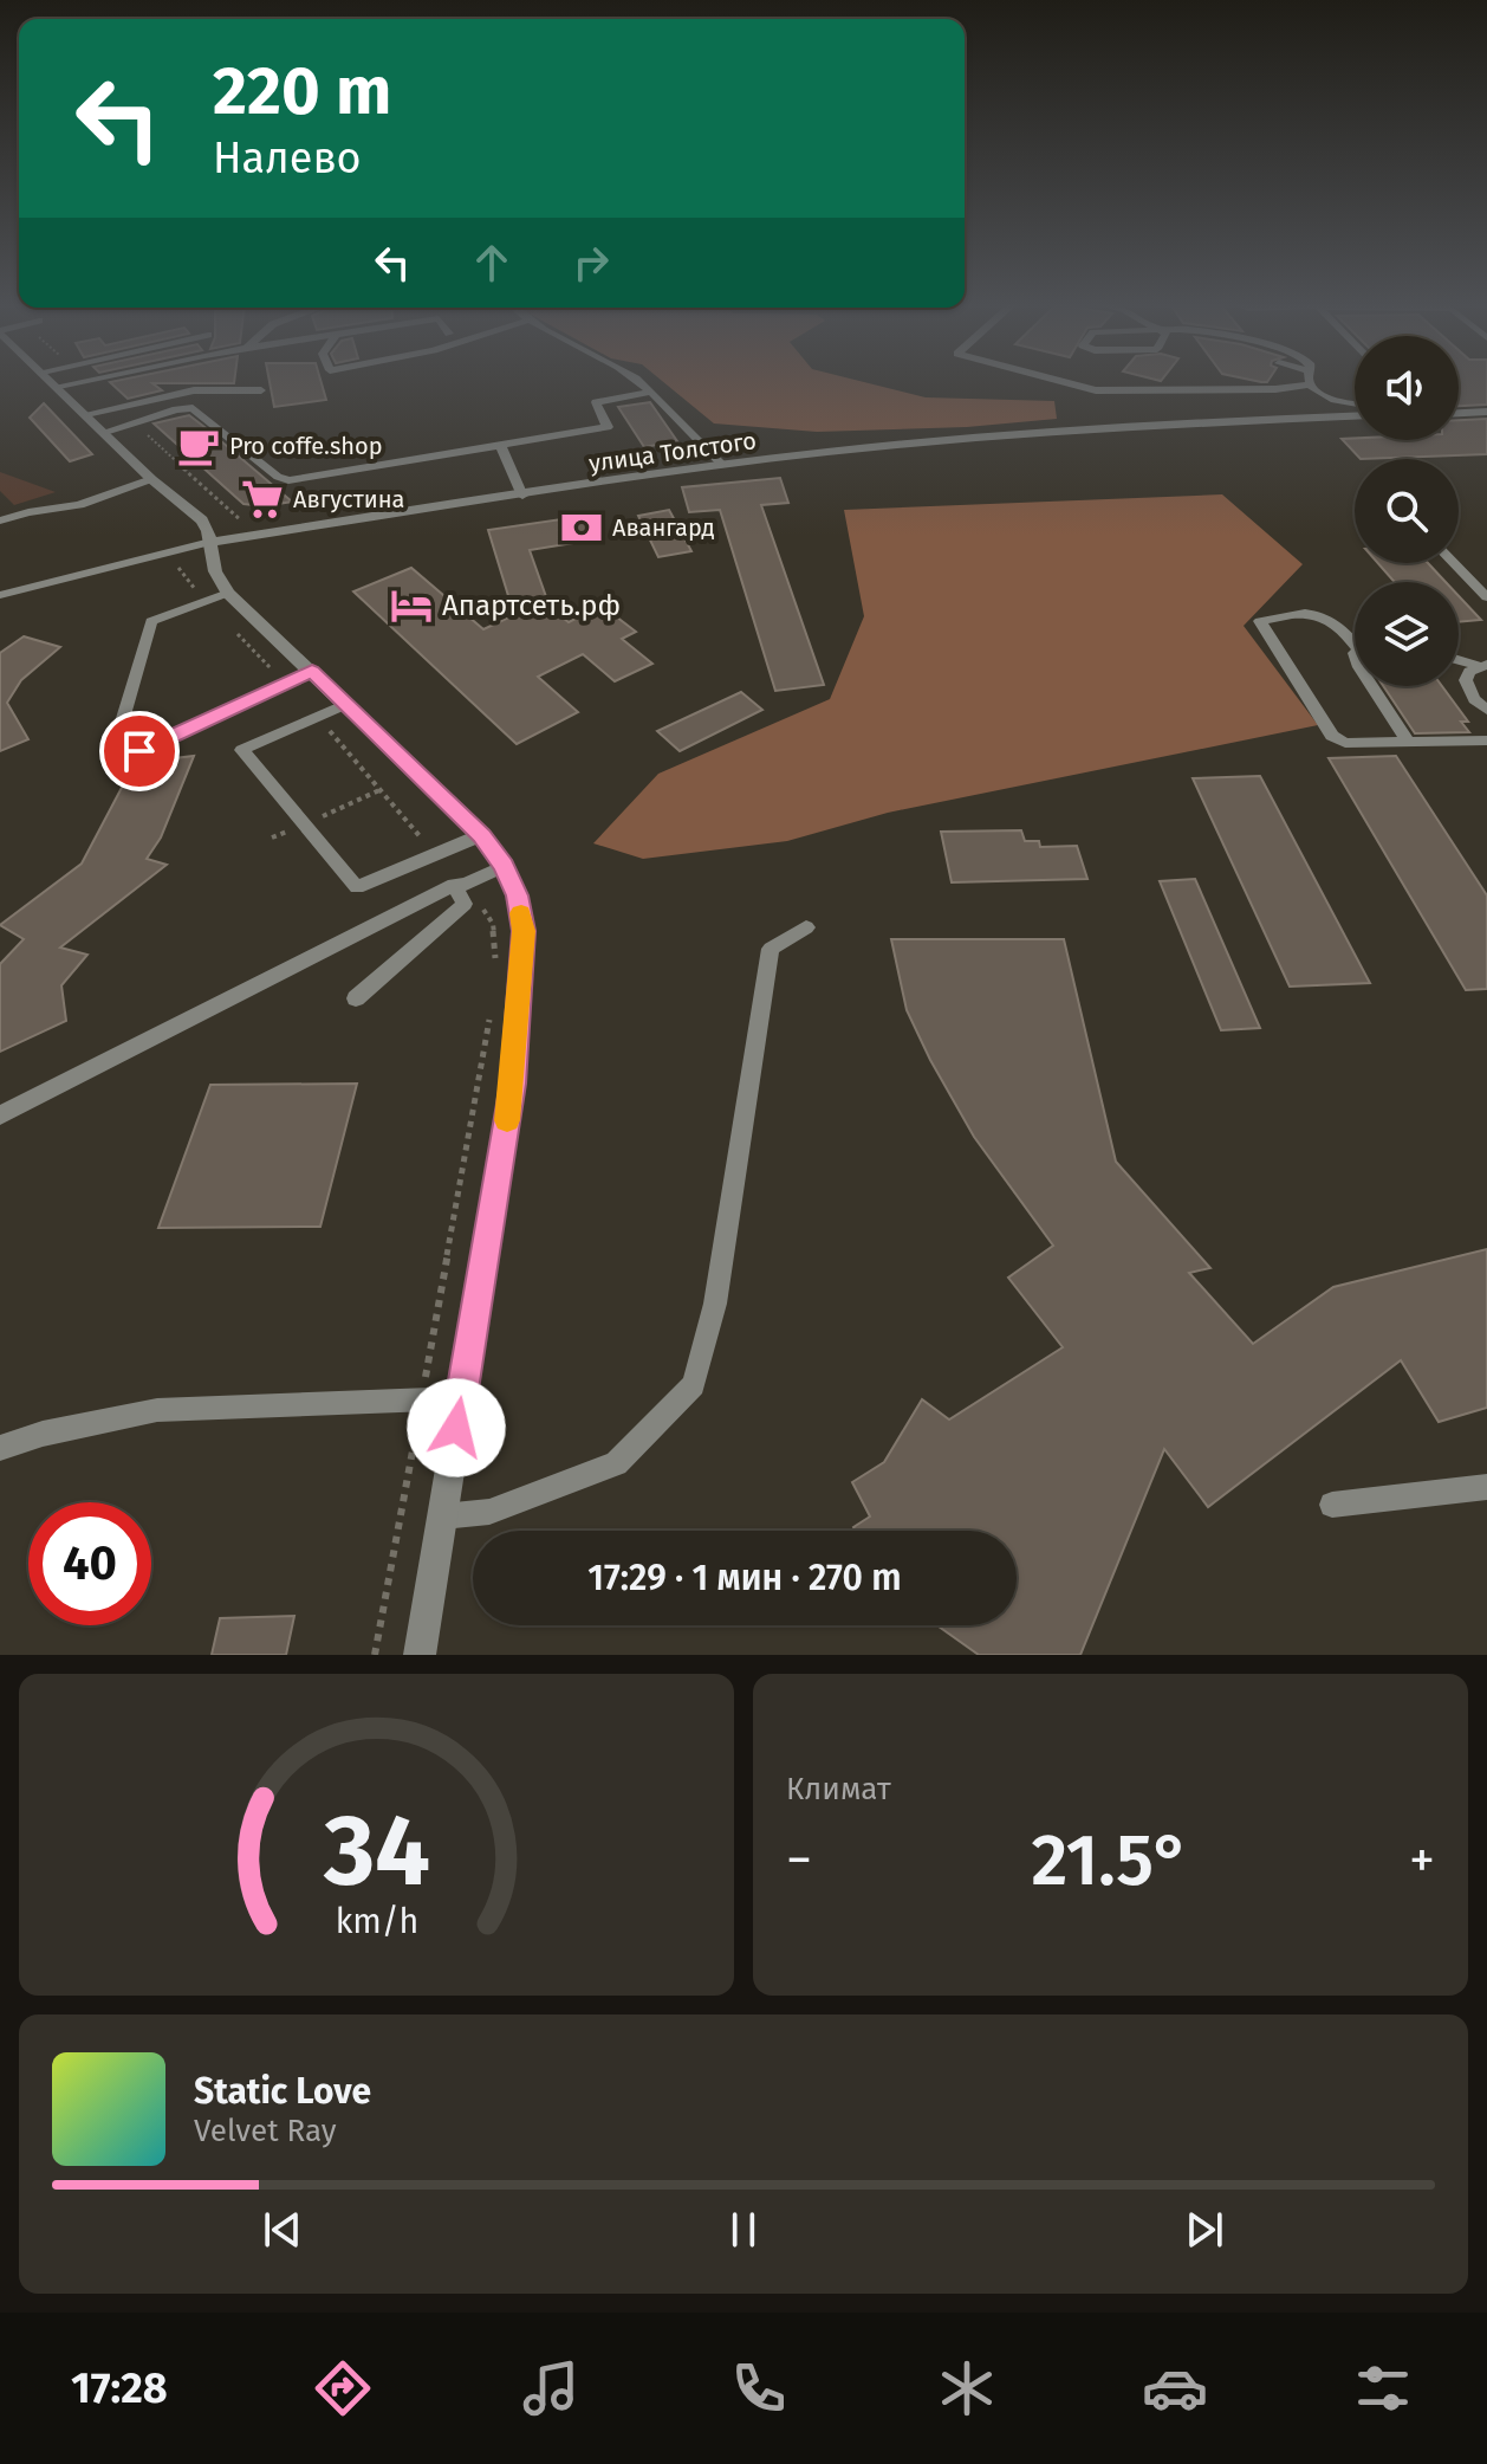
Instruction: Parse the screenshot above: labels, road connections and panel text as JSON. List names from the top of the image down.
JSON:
{
  "streets": {
    "street": ["улица Толстого"]
  },
  "places": {
    "cafe": ["Pro coffe.shop"],
    "supermarket": ["Августина"],
    "bank": ["Авангард"],
    "hotel": ["Апартсеть.рф"]
  },
  "page": {
    "turn": ["220 m", "Налево"],
    "limit": "40",
    "trip": "17:29 · 1 мин · 270 m",
    "tile": "Климат",
    "heat": ["−", "21.5°", "+"],
    "song": ["Static Love", "Velvet Ray"],
    "tabs": "17:28",
    "gauge": ["34", "km/h"]
  }
}
